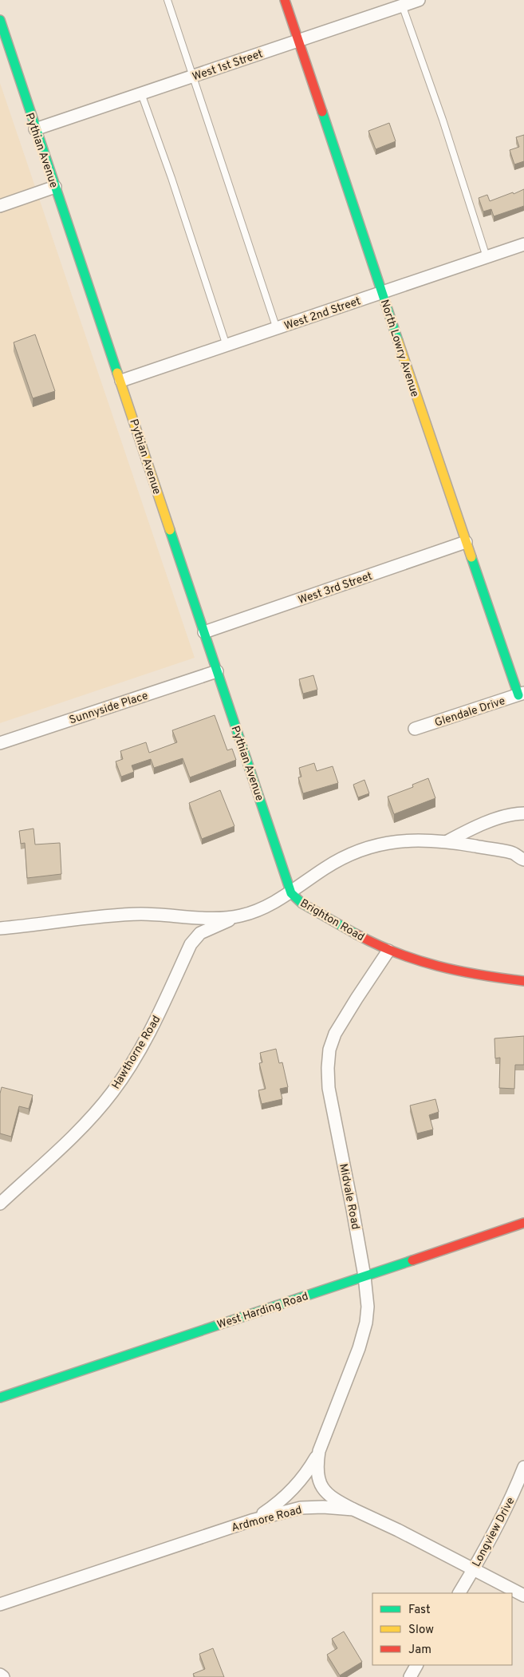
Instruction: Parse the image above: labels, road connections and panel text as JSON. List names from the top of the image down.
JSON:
{
  "streets": {
    "street": [
      "West 1st Street",
      "Pythian Avenue",
      "West 2nd Street",
      "North Lowry Avenue",
      "West 3rd Street",
      "Sunnyside Place",
      "Glendale Drive",
      "Brighton Road",
      "Hawthorne Road",
      "Midvale Road",
      "West Harding Road",
      "Ardmore Road",
      "Longview Drive"
    ]
  },
  "crossings": [
    ["West 1st Street", "Pythian Avenue"],
    ["West 1st Street", "North Lowry Avenue"],
    ["Pythian Avenue", "West 2nd Street"],
    ["Pythian Avenue", "West 3rd Street"],
    ["Pythian Avenue", "Sunnyside Place"],
    ["Pythian Avenue", "Brighton Road"],
    ["West 2nd Street", "North Lowry Avenue"],
    ["North Lowry Avenue", "West 3rd Street"],
    ["North Lowry Avenue", "Glendale Drive"],
    ["Brighton Road", "Hawthorne Road"],
    ["Brighton Road", "Midvale Road"],
    ["Midvale Road", "West Harding Road"],
    ["Midvale Road", "Ardmore Road"],
    ["Ardmore Road", "Longview Drive"]
  ],
  "legend": ["Fast", "Slow", "Jam"]
}
